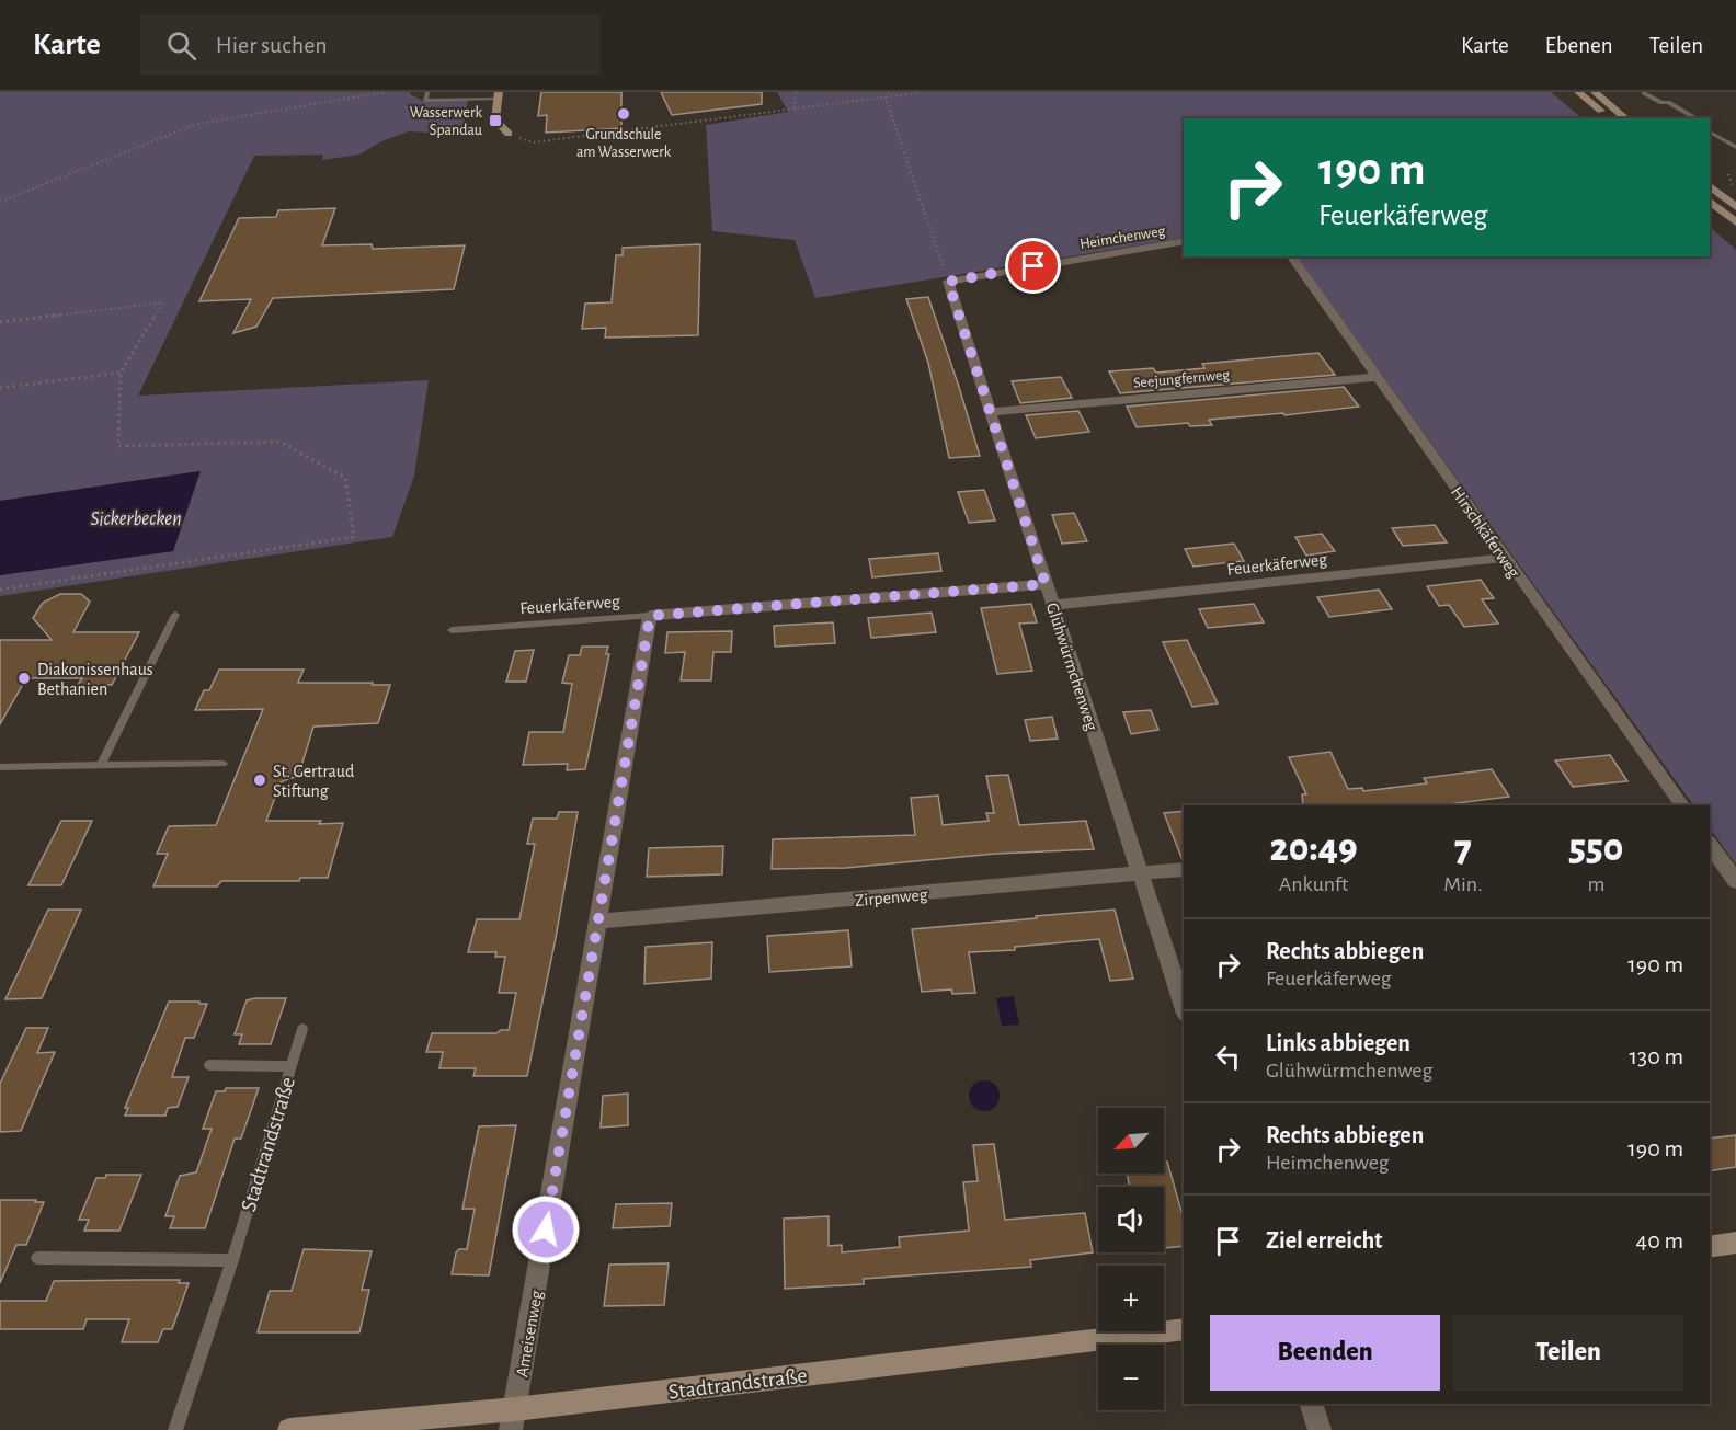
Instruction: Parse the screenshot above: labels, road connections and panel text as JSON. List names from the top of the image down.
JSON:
{
  "streets": {
    "street": [
      "Heimchenweg",
      "Seejungfernweg",
      "Hirschkäferweg",
      "Feuerkäferweg",
      "Glühwürmchenweg",
      "Zirpenweg",
      "Stadtrandstraße",
      "Ameisenweg"
    ]
  },
  "crossings": [
    ["Heimchenweg", "Glühwürmchenweg"],
    ["Seejungfernweg", "Hirschkäferweg"],
    ["Seejungfernweg", "Glühwürmchenweg"],
    ["Hirschkäferweg", "Feuerkäferweg"],
    ["Feuerkäferweg", "Glühwürmchenweg"],
    ["Feuerkäferweg", "Ameisenweg"],
    ["Glühwürmchenweg", "Zirpenweg"],
    ["Zirpenweg", "Ameisenweg"],
    ["Stadtrandstraße", "Ameisenweg"]
  ],
  "water": ["Sickerbecken"],
  "places": {
    "other": ["Grundschule am Wasserwerk", "Diakonissenhaus Bethanien", "St. Gertraud Stiftung"],
    "transit": ["Wasserwerk Spandau"]
  },
  "north": "bottom left",
  "page": {
    "header": "Karte",
    "search": "Hier suchen",
    "nav": ["Karte", "Ebenen", "Teilen"],
    "turn": ["190 m", "Feuerkäferweg"],
    "eta": [
      "20:49",
      "Ankunft",
      "7",
      "Min.",
      "550",
      "m"
    ],
    "list": [
      {
        "name": "Rechts abbiegen",
        "note": "Feuerkäferweg",
        "value": "190 m"
      },
      {
        "name": "Links abbiegen",
        "note": "Glühwürmchenweg",
        "value": "130 m"
      },
      {
        "name": "Rechts abbiegen",
        "note": "Heimchenweg",
        "value": "190 m"
      },
      {
        "name": "Ziel erreicht",
        "value": "40 m"
      }
    ],
    "map_buttons": ["+", "−"],
    "buttons": ["Beenden", "Teilen"]
  }
}
